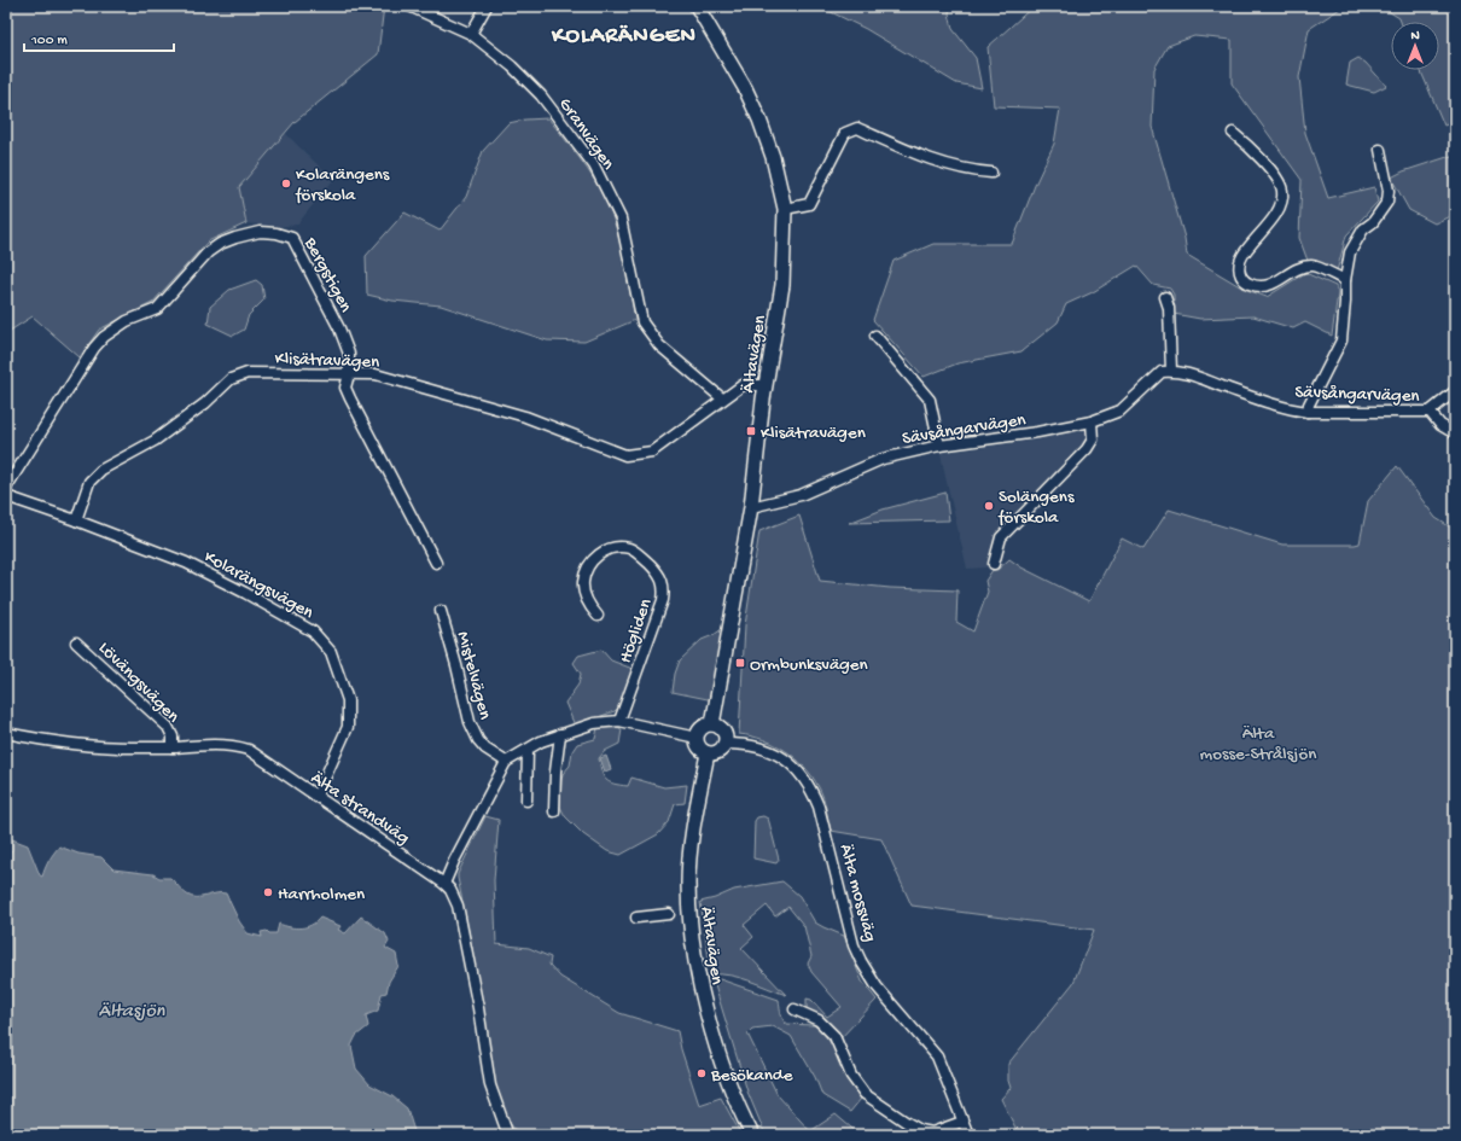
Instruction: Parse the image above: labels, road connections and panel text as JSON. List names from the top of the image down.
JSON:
{
  "streets": {
    "main road": ["Ältavägen"],
    "street": [
      "Granvägen",
      "Bergstigen",
      "Klisätravägen",
      "Sävsångarvägen",
      "Kolarängsvägen",
      "Högliden",
      "Mistelvägen",
      "Lövängsvägen",
      "Älta strandväg",
      "Älta mossväg"
    ]
  },
  "crossings": [
    ["Granvägen", "Klisätravägen"],
    ["Bergstigen", "Klisätravägen"],
    ["Ältavägen", "Klisätravägen"],
    ["Ältavägen", "Sävsångarvägen"],
    ["Ältavägen", "Älta mossväg"],
    ["Klisätravägen", "Kolarängsvägen"],
    ["Kolarängsvägen", "Älta strandväg"],
    ["Lövängsvägen", "Älta strandväg"]
  ],
  "districts": ["KOLARÄNGEN"],
  "water": ["Ältasjön"],
  "parks": ["Älta mosse-Strålsjön"],
  "places": {
    "other": [
      "Kolarängens förskola",
      "Solängens förskola",
      "Harrholmen",
      "Besökande"
    ],
    "transit": ["Klisätravägen", "Ormbunksvägen"]
  },
  "scale_bar": "100 m",
  "north": "top"
}
